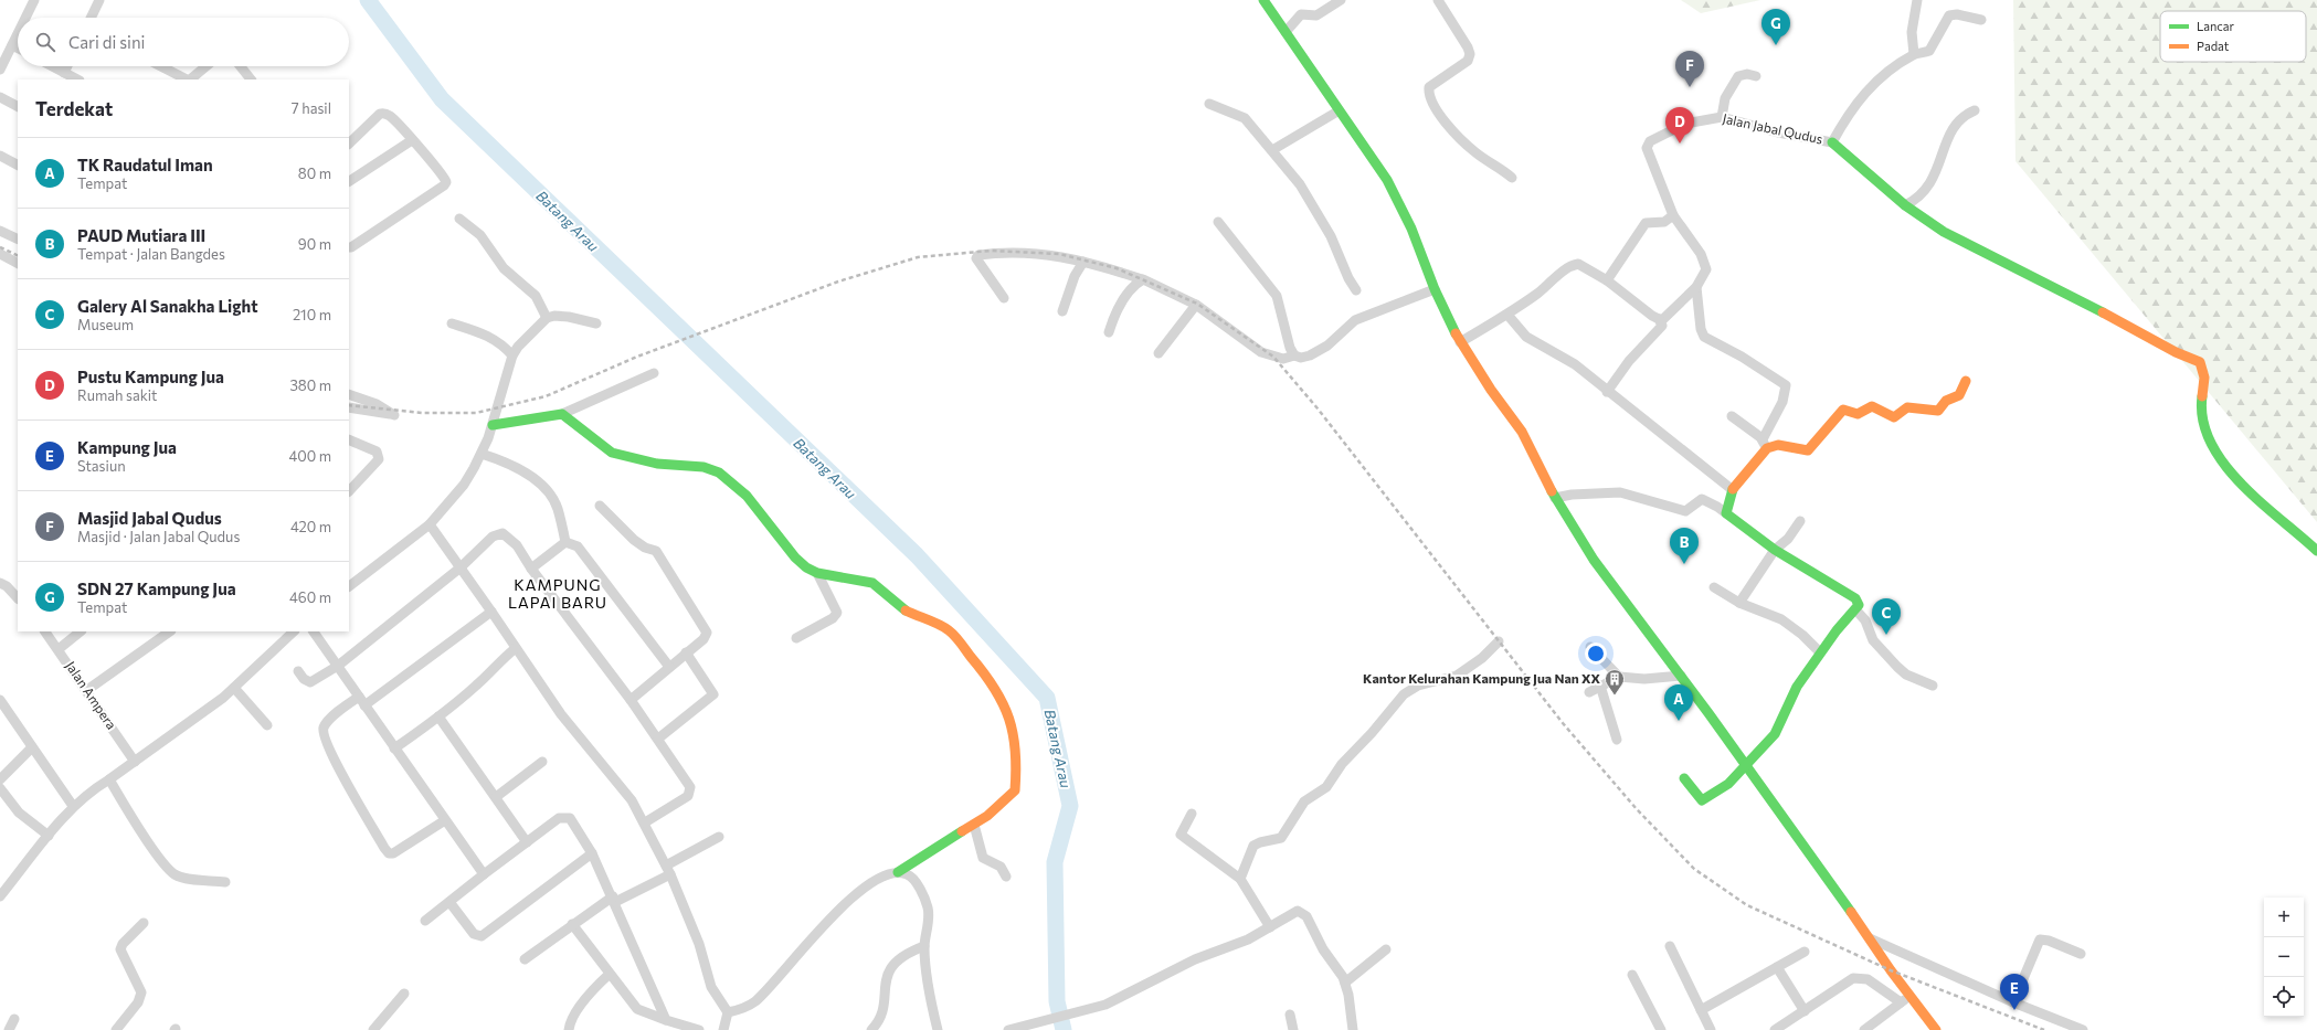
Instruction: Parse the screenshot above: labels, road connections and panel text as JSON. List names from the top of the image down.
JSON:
{
  "streets": {
    "street": ["Jalan Jabal Qudus", "Jalan Ampera"]
  },
  "districts": ["KAMPUNG LAPAI BARU"],
  "water": ["Batang Arau"],
  "places": {
    "building": ["Kantor Kelurahan Kampung Jua Nan XX"]
  },
  "legend": ["Lancar", "Padat"],
  "page": {
    "pins": [
      "G",
      "F",
      "D",
      "B",
      "C",
      "A",
      "E"
    ],
    "search": "Cari di sini",
    "heading": ["Terdekat", "7 hasil"],
    "list": [
      {
        "mark": "A",
        "name": "TK Raudatul Iman",
        "note": "Tempat",
        "value": "80 m"
      },
      {
        "mark": "B",
        "name": "PAUD Mutiara III",
        "note": "Tempat · Jalan Bangdes",
        "value": "90 m"
      },
      {
        "mark": "C",
        "name": "Galery Al Sanakha Light",
        "note": "Museum",
        "value": "210 m"
      },
      {
        "mark": "D",
        "name": "Pustu Kampung Jua",
        "note": "Rumah sakit",
        "value": "380 m"
      },
      {
        "mark": "E",
        "name": "Kampung Jua",
        "note": "Stasiun",
        "value": "400 m"
      },
      {
        "mark": "F",
        "name": "Masjid Jabal Qudus",
        "note": "Masjid · Jalan Jabal Qudus",
        "value": "420 m"
      },
      {
        "mark": "G",
        "name": "SDN 27 Kampung Jua",
        "note": "Tempat",
        "value": "460 m"
      }
    ],
    "map_buttons": ["+", "−"]
  }
}
